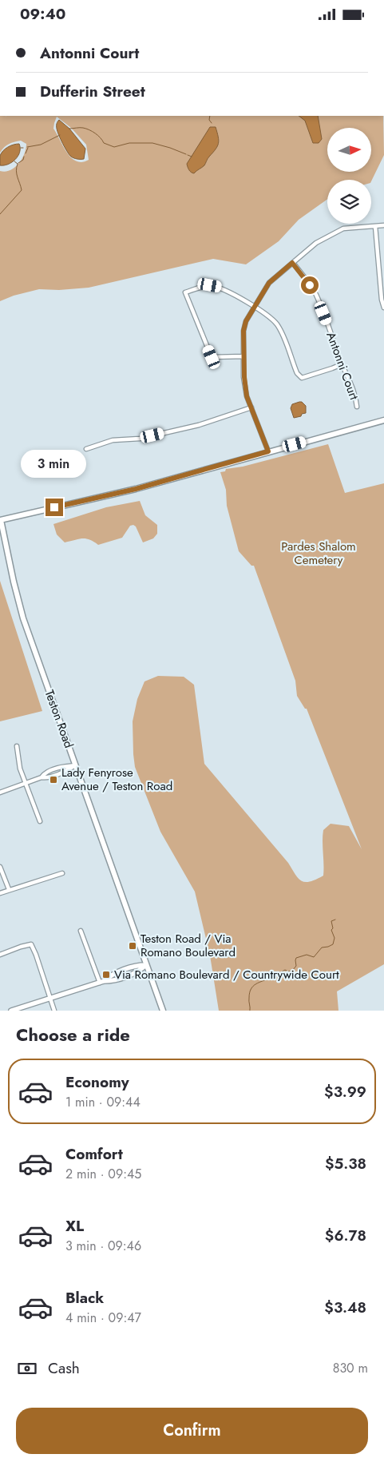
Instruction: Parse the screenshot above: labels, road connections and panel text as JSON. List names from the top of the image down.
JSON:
{
  "streets": {
    "main road": ["Teston Road"],
    "street": ["Antonni Court"]
  },
  "parks": ["Pardes Shalom Cemetery"],
  "places": {
    "transit": ["Lady Fenyrose Avenue / Teston Road", "Teston Road / Via Romano Boulevard", "Via Romano Boulevard / Countrywide Court"]
  },
  "north": "right",
  "page": {
    "status": "09:40",
    "banner": ["Antonni Court", "Dufferin Street"],
    "bubble": "3 min",
    "heading": "Choose a ride",
    "list": [
      {
        "name": "Economy",
        "note": "1 min · 09:44",
        "value": "$3.99"
      },
      {
        "name": "Comfort",
        "note": "2 min · 09:45",
        "value": "$5.38"
      },
      {
        "name": "XL",
        "note": "3 min · 09:46",
        "value": "$6.78"
      },
      {
        "name": "Black",
        "note": "4 min · 09:47",
        "value": "$3.48"
      }
    ],
    "pay": ["Cash", "830 m"],
    "buttons": "Confirm"
  }
}
